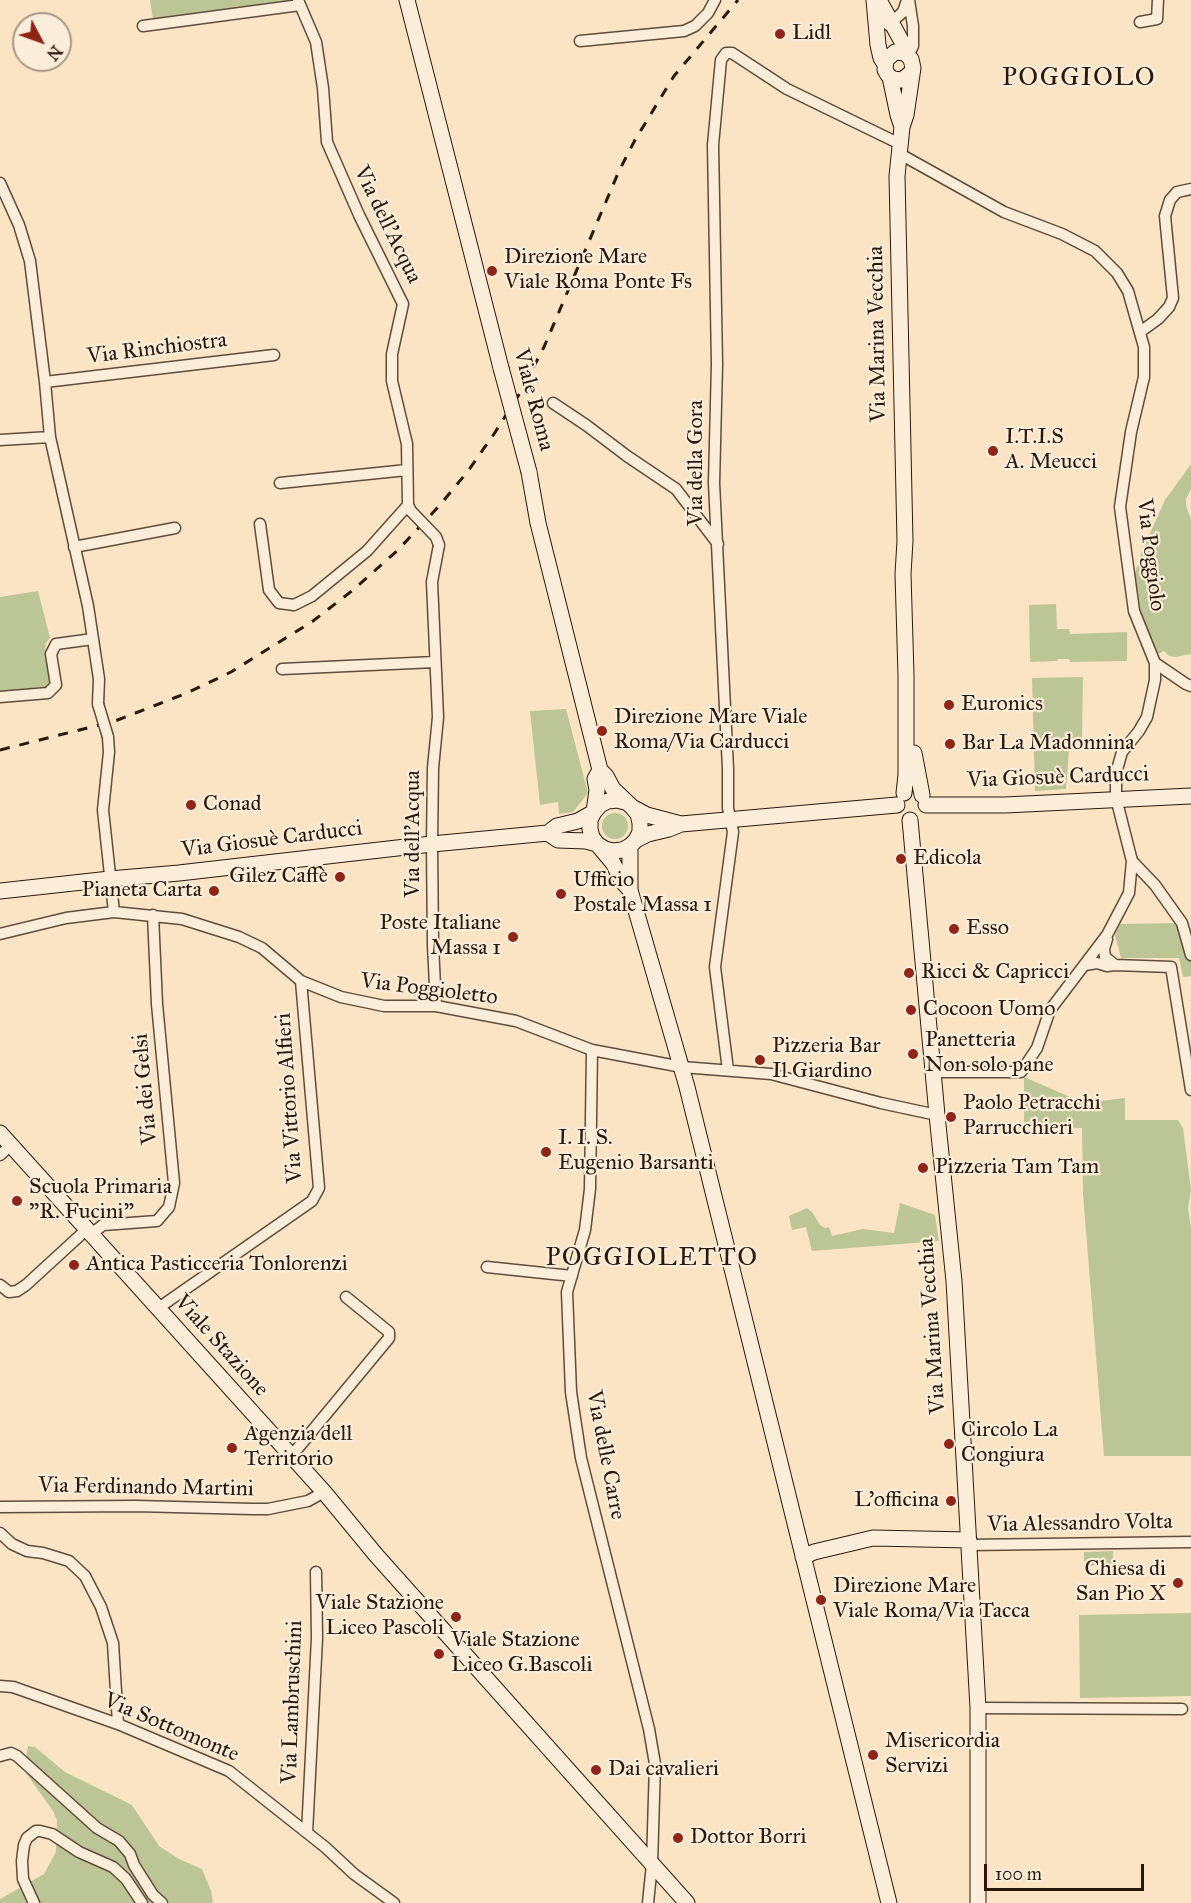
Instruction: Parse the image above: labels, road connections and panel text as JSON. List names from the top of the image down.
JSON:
{
  "streets": {
    "main road": [
      "Via Marina Vecchia",
      "Viale Roma",
      "Via Giosuè Carducci",
      "Viale Stazione"
    ],
    "street": [
      "Via dell'Acqua",
      "Via Rinchiostra",
      "Via della Gora",
      "Via Poggiolo",
      "Via Poggioletto",
      "Via dei Gelsi",
      "Via Vittorio Alfieri",
      "Via delle Carre",
      "Via Ferdinando Martini",
      "Via Alessandro Volta",
      "Via Lambruschini",
      "Via Sottomonte"
    ]
  },
  "crossings": [
    ["Via dell'Acqua", "Via Giosuè Carducci"],
    ["Via dell'Acqua", "Via Poggioletto"],
    ["Via Marina Vecchia", "Via della Gora"],
    ["Via Marina Vecchia", "Via Poggiolo"],
    ["Via Marina Vecchia", "Via Giosuè Carducci"],
    ["Via Marina Vecchia", "Via Poggioletto"],
    ["Via Marina Vecchia", "Via Alessandro Volta"],
    ["Viale Roma", "Via Giosuè Carducci"],
    ["Via della Gora", "Via Poggiolo"],
    ["Via della Gora", "Via Poggioletto"],
    ["Via Poggiolo", "Via Giosuè Carducci"],
    ["Via Poggioletto", "Via dei Gelsi"],
    ["Via Poggioletto", "Via Vittorio Alfieri"],
    ["Via Poggioletto", "Via delle Carre"],
    ["Via dei Gelsi", "Viale Stazione"],
    ["Via Vittorio Alfieri", "Viale Stazione"],
    ["Viale Stazione", "Via delle Carre"],
    ["Viale Stazione", "Via Ferdinando Martini"],
    ["Via Lambruschini", "Via Sottomonte"]
  ],
  "districts": ["POGGIOLO", "POGGIOLETTO"],
  "places": [
    "Lidl",
    "Direzione Mare Viale Roma Ponte Fs",
    "I.T.I.S A. Meucci",
    "Euronics",
    "Direzione Mare Viale Roma/Via Carducci",
    "Bar La Madonnina",
    "Conad",
    "Edicola",
    "Gilez Caffè",
    "Pianeta Carta",
    "Ufficio Postale Massa 1",
    "Esso",
    "Poste Italiane Massa 1",
    "Ricci & Capricci",
    "Cocoon Uomo",
    "Panetteria Non solo pane",
    "Pizzeria Bar Il Giardino",
    "Paolo Petracchi Parrucchieri",
    "I. I. S. Eugenio Barsanti",
    "Pizzeria Tam Tam",
    "Scuola Primaria \"R. Fucini\"",
    "Antica Pasticceria Tonlorenzi",
    "Circolo La Congiura",
    "Agenzia dell Territorio",
    "L'officina",
    "Chiesa di San Pio X",
    "Direzione Mare Viale Roma/Via Tacca",
    "Viale Stazione Liceo Pascoli",
    "Viale Stazione Liceo G.Bascoli",
    "Misericordia Servizi",
    "Dai cavalieri",
    "Dottor Borri"
  ],
  "scale_bar": "100 m",
  "north": "bottom right"
}
